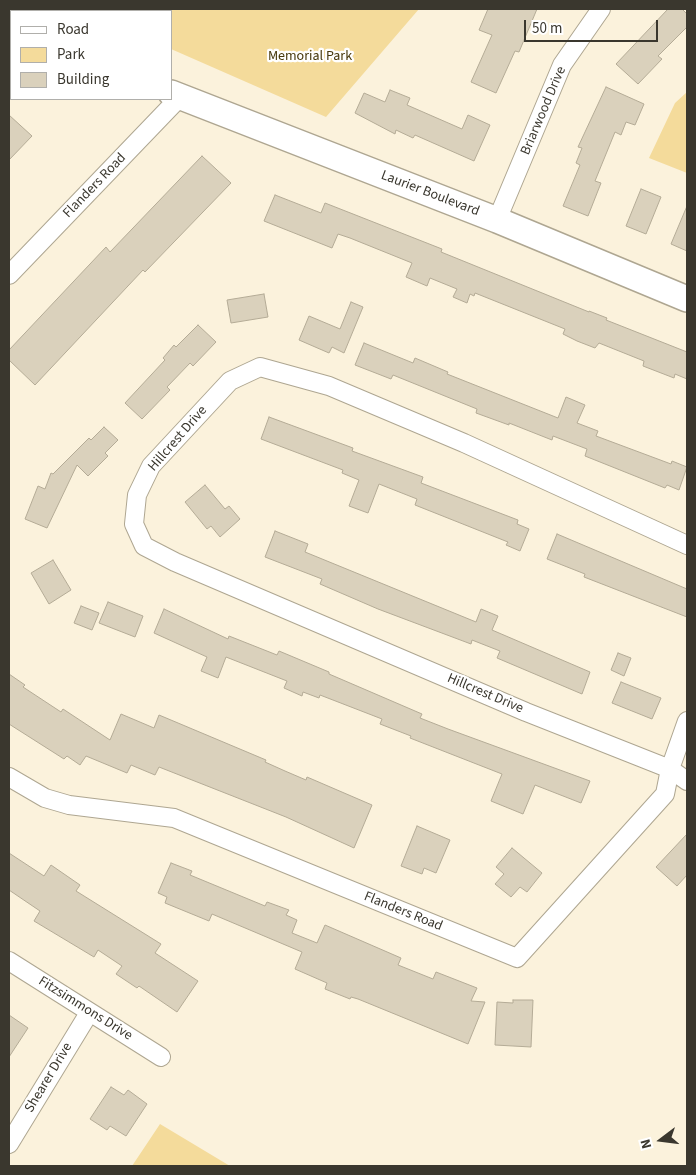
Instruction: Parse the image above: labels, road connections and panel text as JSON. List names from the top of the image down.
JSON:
{
  "streets": {
    "street": [
      "Briarwood Drive",
      "Flanders Road",
      "Laurier Boulevard",
      "Hillcrest Drive",
      "Fitzsimmons Drive",
      "Shearer Drive"
    ]
  },
  "crossings": [
    ["Briarwood Drive", "Laurier Boulevard"],
    ["Flanders Road", "Hillcrest Drive"],
    ["Fitzsimmons Drive", "Shearer Drive"]
  ],
  "parks": ["Memorial Park"],
  "legend": ["Road", "Park", "Building"],
  "scale_bar": "50 m",
  "north": "left"
}
